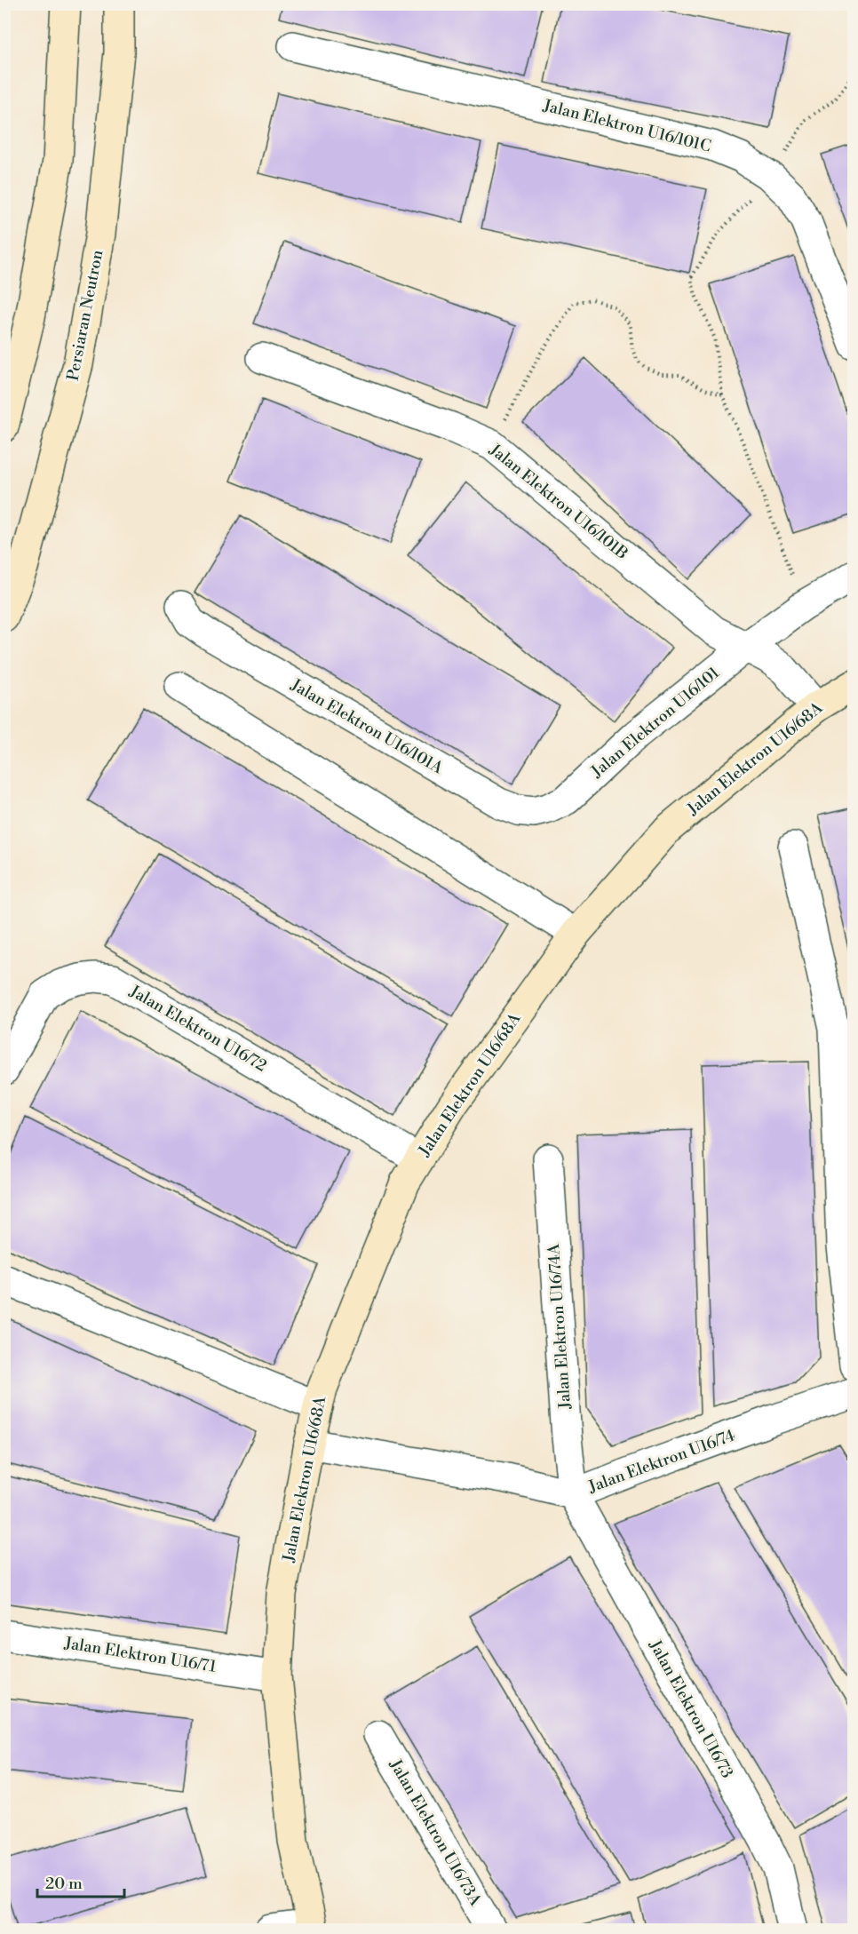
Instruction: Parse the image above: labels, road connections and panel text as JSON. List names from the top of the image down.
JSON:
{
  "streets": {
    "street": [
      "Jalan Elektron U16/101C",
      "Persiaran Neutron",
      "Jalan Elektron U16/101B",
      "Jalan Elektron U16/101",
      "Jalan Elektron U16/101A",
      "Jalan Elektron U16/68A",
      "Jalan Elektron U16/72",
      "Jalan Elektron U16/74A",
      "Jalan Elektron U16/74",
      "Jalan Elektron U16/71",
      "Jalan Elektron U16/73",
      "Jalan Elektron U16/73A"
    ]
  },
  "crossings": [
    ["Jalan Elektron U16/101B", "Jalan Elektron U16/101"],
    ["Jalan Elektron U16/101", "Jalan Elektron U16/101A"],
    ["Jalan Elektron U16/68A", "Jalan Elektron U16/72"],
    ["Jalan Elektron U16/68A", "Jalan Elektron U16/74"],
    ["Jalan Elektron U16/68A", "Jalan Elektron U16/71"],
    ["Jalan Elektron U16/74A", "Jalan Elektron U16/74"],
    ["Jalan Elektron U16/74A", "Jalan Elektron U16/73"],
    ["Jalan Elektron U16/74", "Jalan Elektron U16/73"]
  ],
  "scale_bar": "20 m"
}
